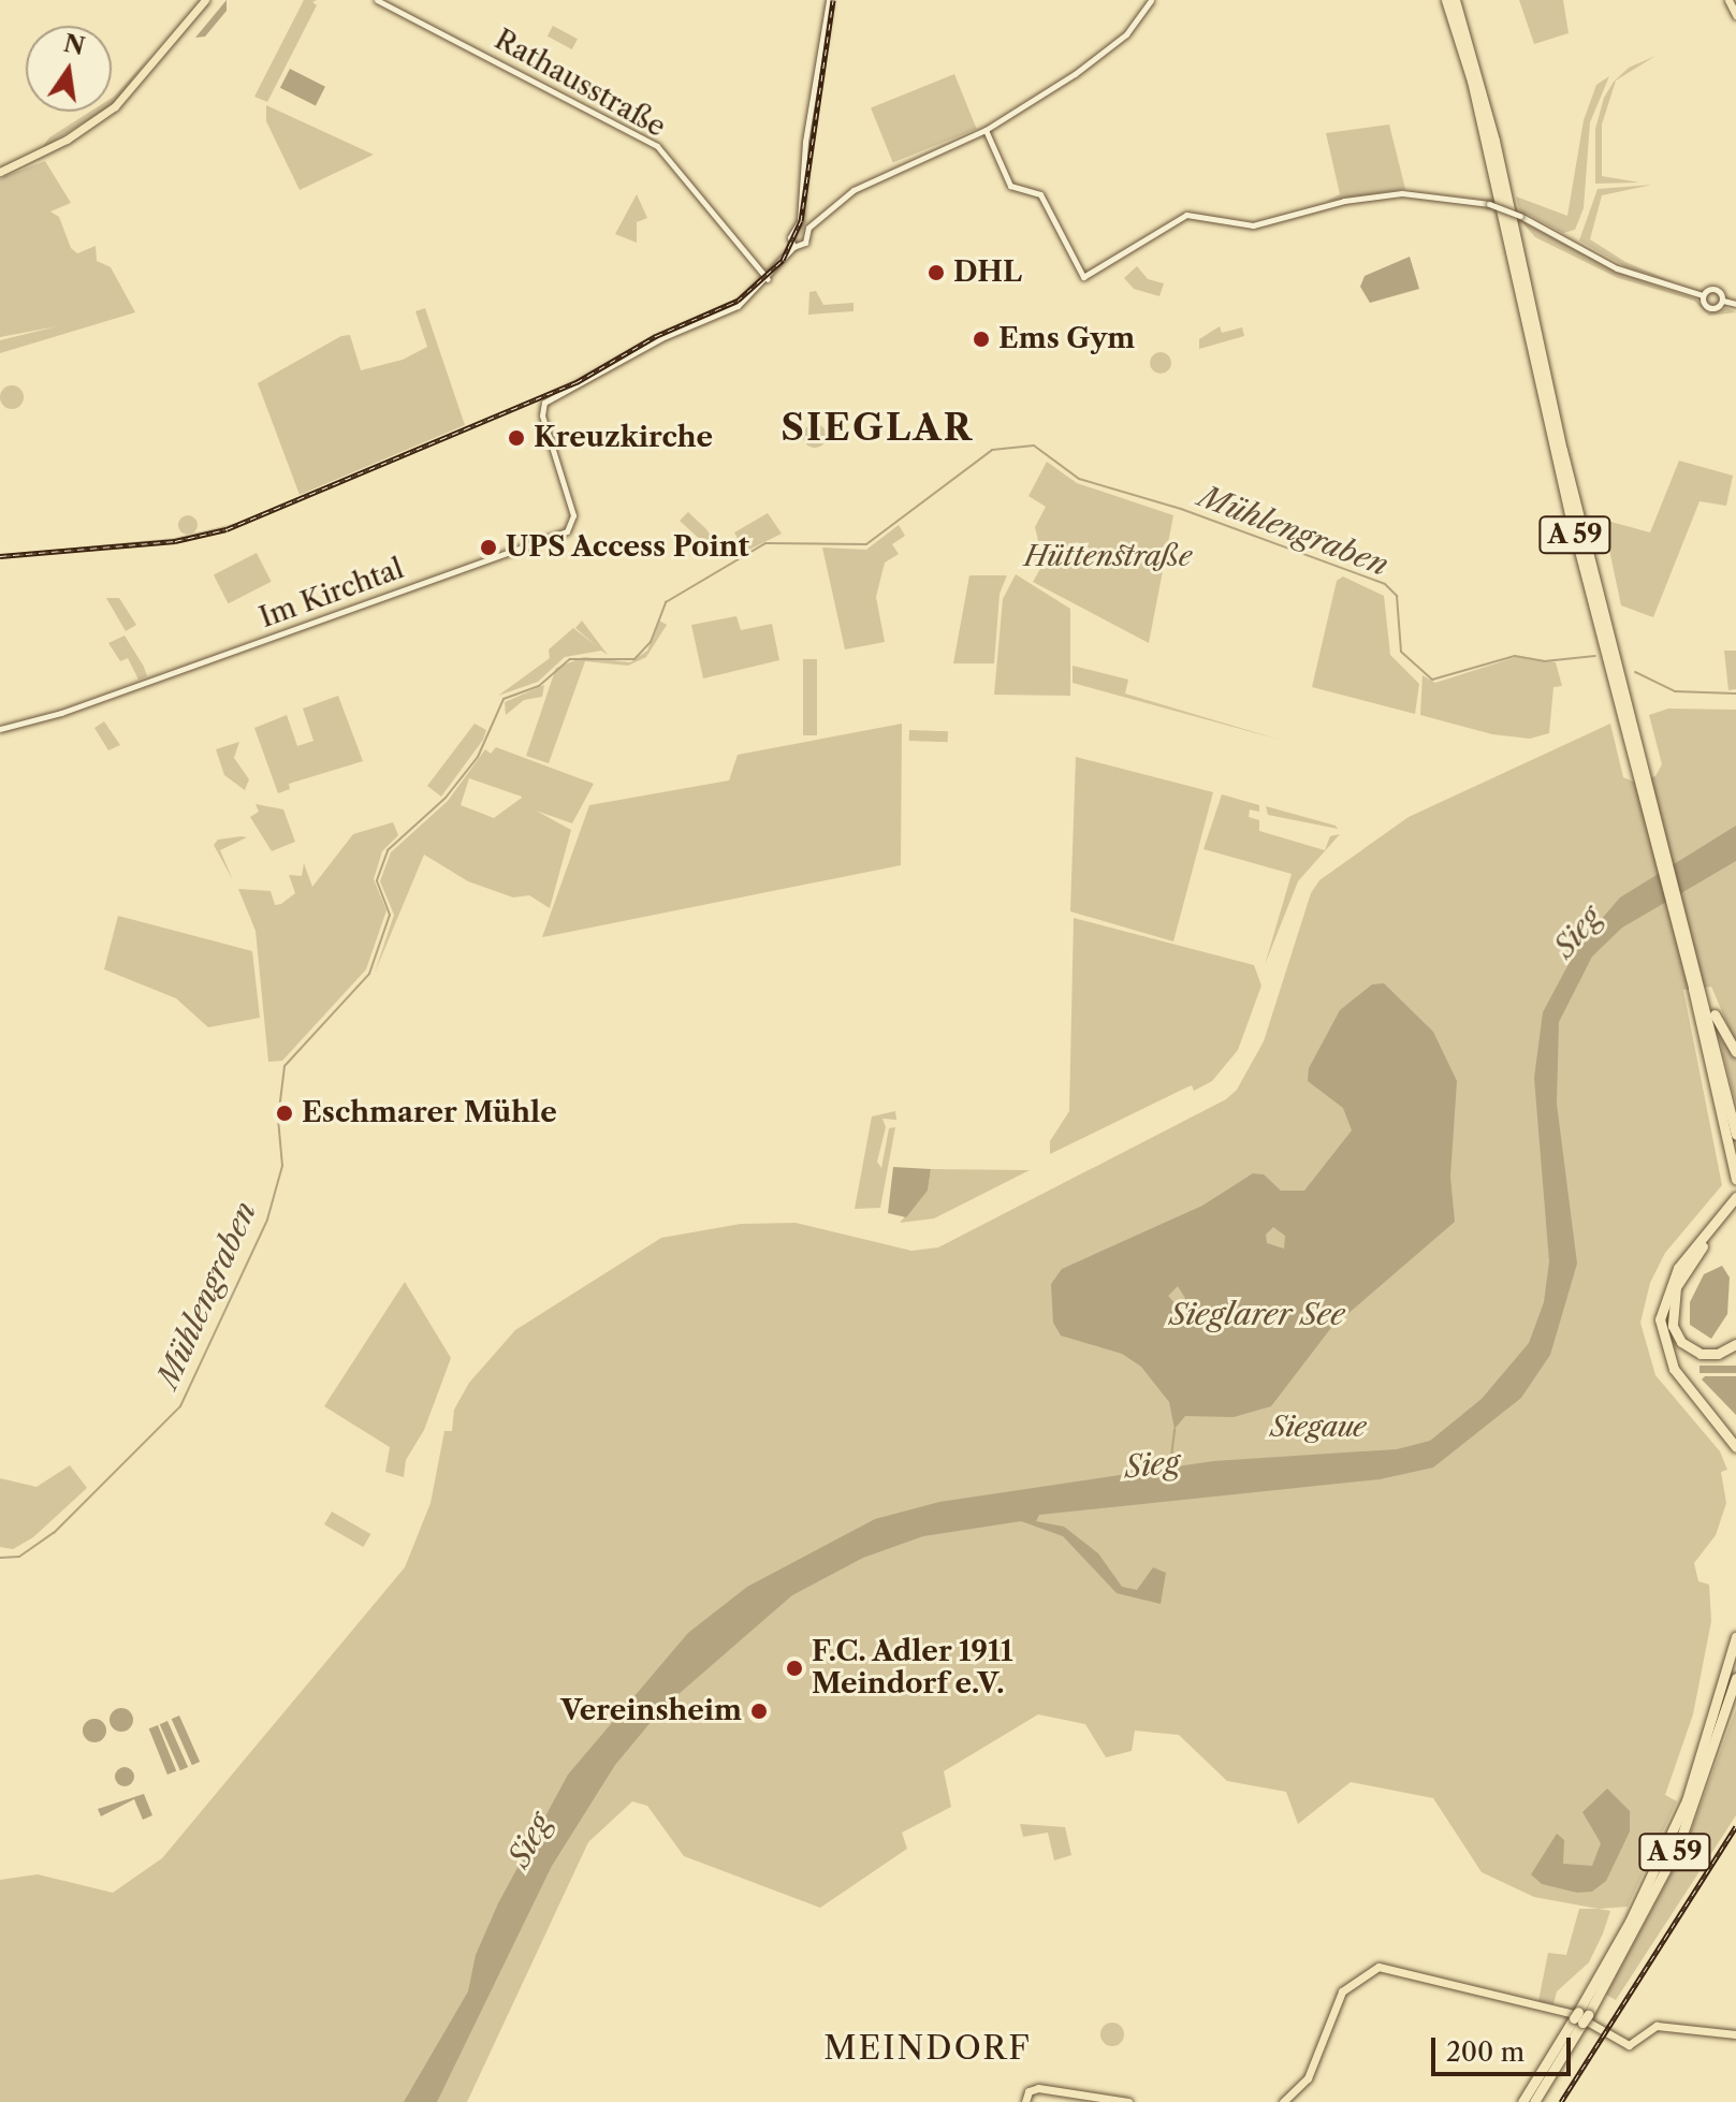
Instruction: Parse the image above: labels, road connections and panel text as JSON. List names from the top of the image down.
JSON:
{
  "streets": {
    "highway": ["A 59"],
    "street": ["Rathausstraße", "Im Kirchtal"]
  },
  "crossings": [
    ["Rathausstraße", "Im Kirchtal"]
  ],
  "districts": ["SIEGLAR", "MEINDORF"],
  "water": ["Mühlengraben", "Sieg", "Sieglarer See"],
  "parks": ["Hüttenstraße", "Siegaue"],
  "places": [
    "DHL",
    "Ems Gym",
    "Kreuzkirche",
    "UPS Access Point",
    "Eschmarer Mühle",
    "F.C. Adler 1911 Meindorf e.V.",
    "Vereinsheim"
  ],
  "scale_bar": "200 m",
  "north": "top"
}
